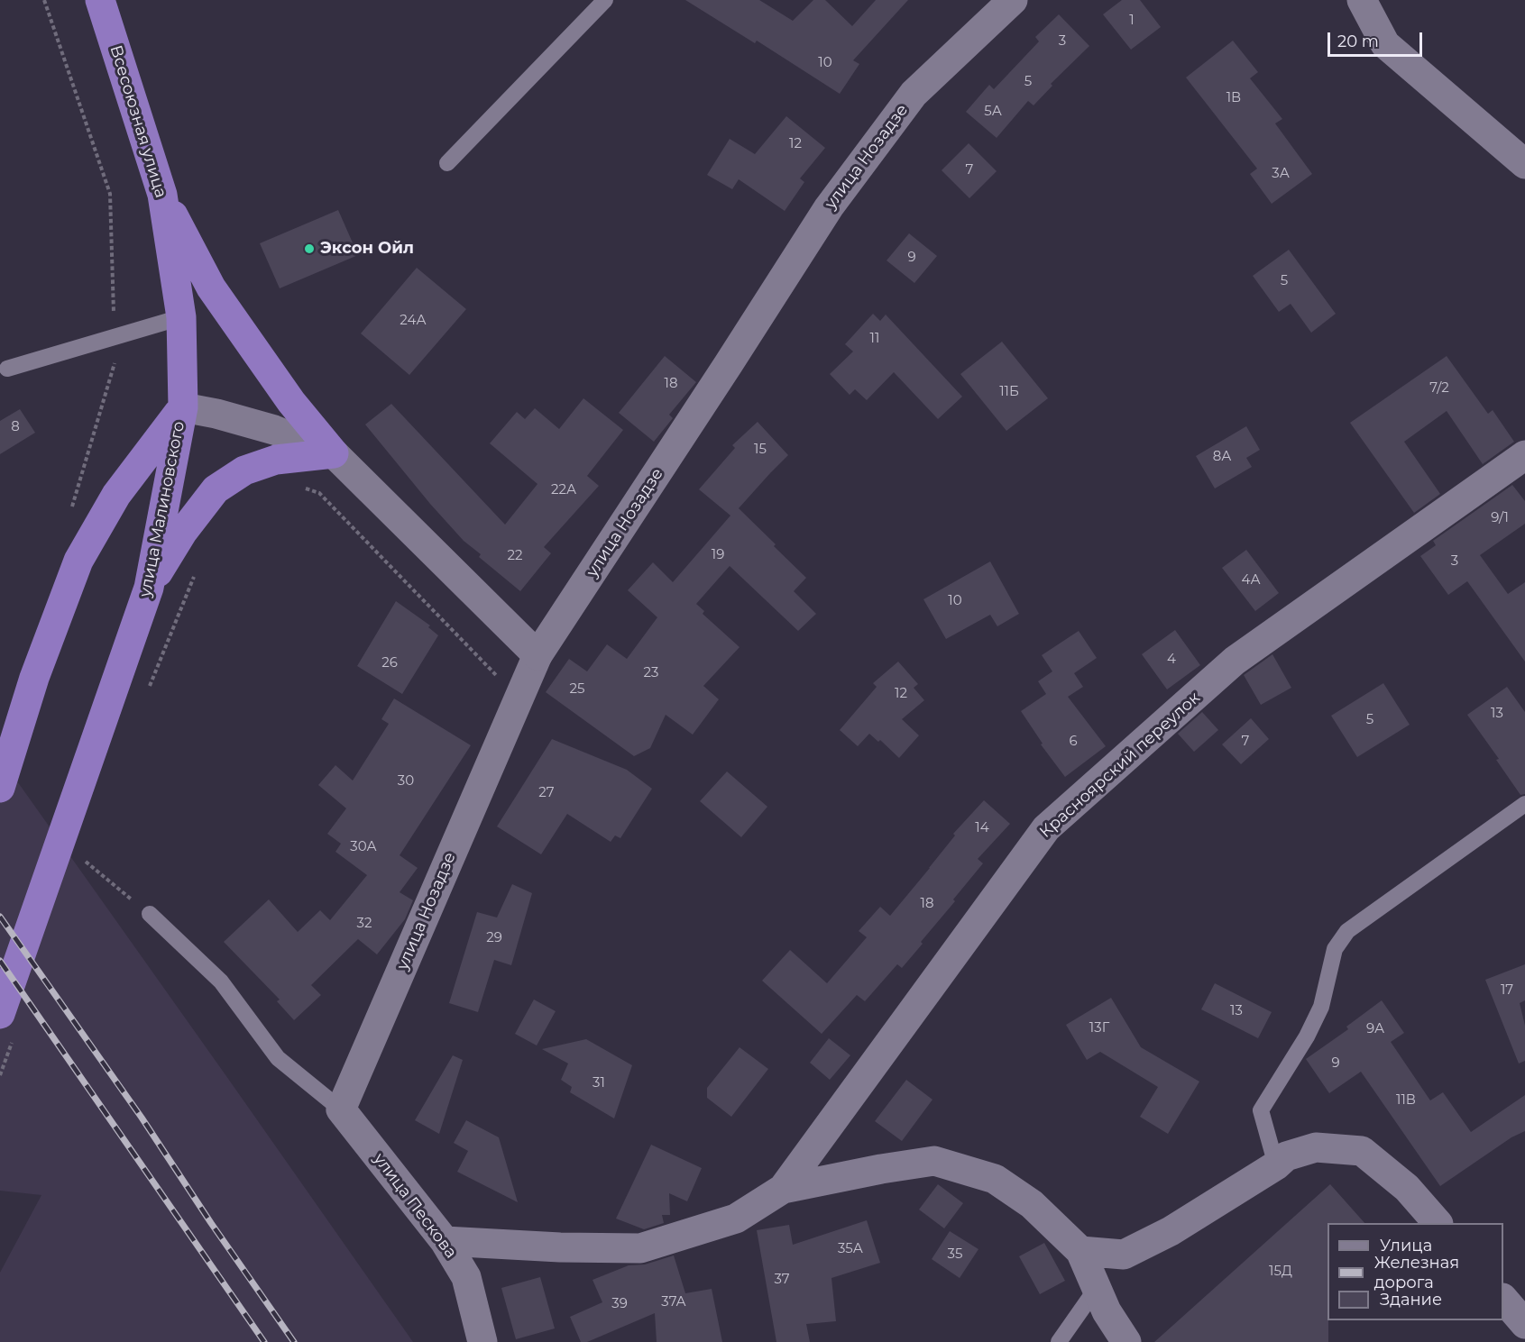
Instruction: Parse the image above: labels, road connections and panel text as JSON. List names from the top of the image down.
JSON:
{
  "streets": {
    "highway": ["Всесоюзная улица", "улица Малиновского"],
    "street": ["улица Нозадзе", "Красноярский переулок", "улица Пескова"]
  },
  "crossings": [
    ["Всесоюзная улица", "улица Малиновского"],
    ["улица Нозадзе", "улица Пескова"],
    ["Красноярский переулок", "улица Пескова"]
  ],
  "places": ["Эксон Ойл"],
  "house_numbers": [
    "1",
    "3",
    "10",
    "5",
    "1В",
    "5А",
    "12",
    "7",
    "3А",
    "9",
    "5",
    "24А",
    "11",
    "18",
    "7/2",
    "11Б",
    "8",
    "15",
    "8А",
    "22А",
    "9/1",
    "19",
    "22",
    "3",
    "4А",
    "10",
    "4",
    "26",
    "23",
    "25",
    "12",
    "13",
    "5",
    "6",
    "7",
    "30",
    "27",
    "14",
    "30А",
    "18",
    "32",
    "29",
    "17",
    "13",
    "13Г",
    "9А",
    "9",
    "31",
    "11В",
    "35А",
    "35",
    "15Д",
    "37",
    "37А",
    "39"
  ],
  "legend": ["Улица", "Железная дорога", "Здание"],
  "scale_bar": "20 m"
}
